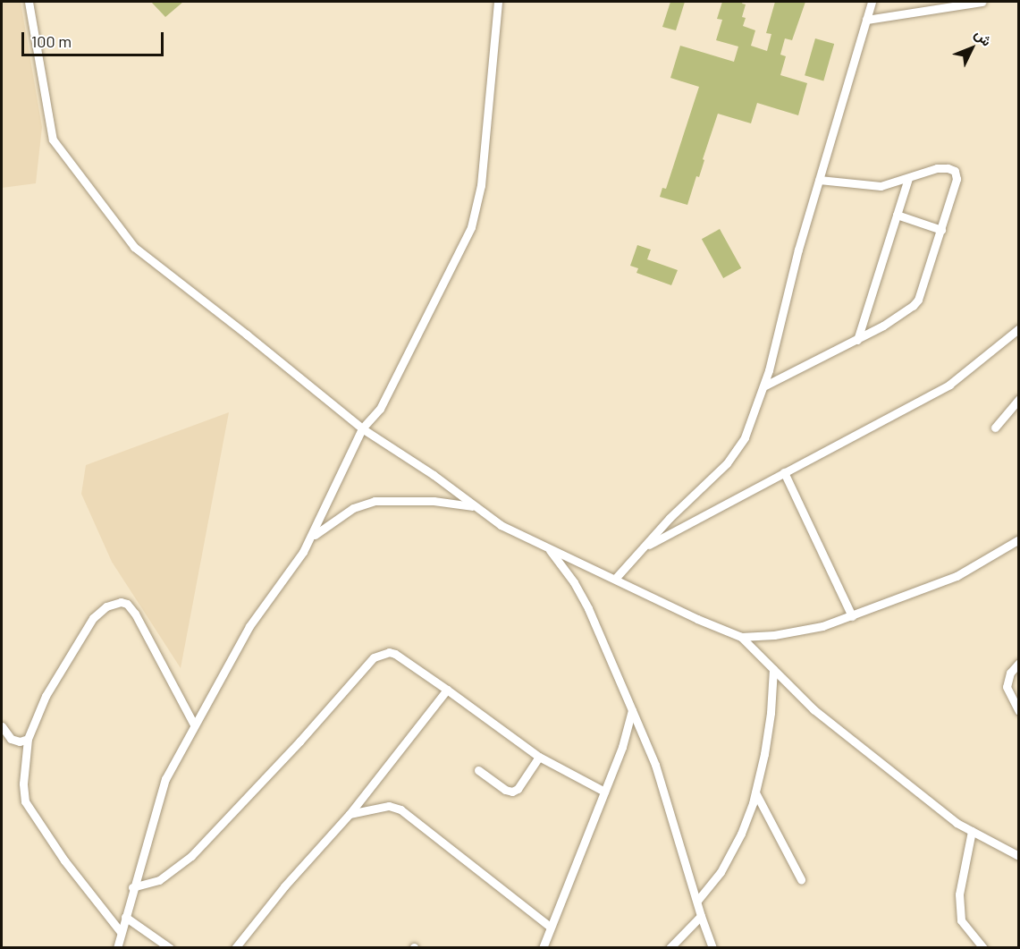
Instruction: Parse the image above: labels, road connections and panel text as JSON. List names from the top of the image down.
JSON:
{
  "scale_bar": "100 m",
  "north": "top right"
}
